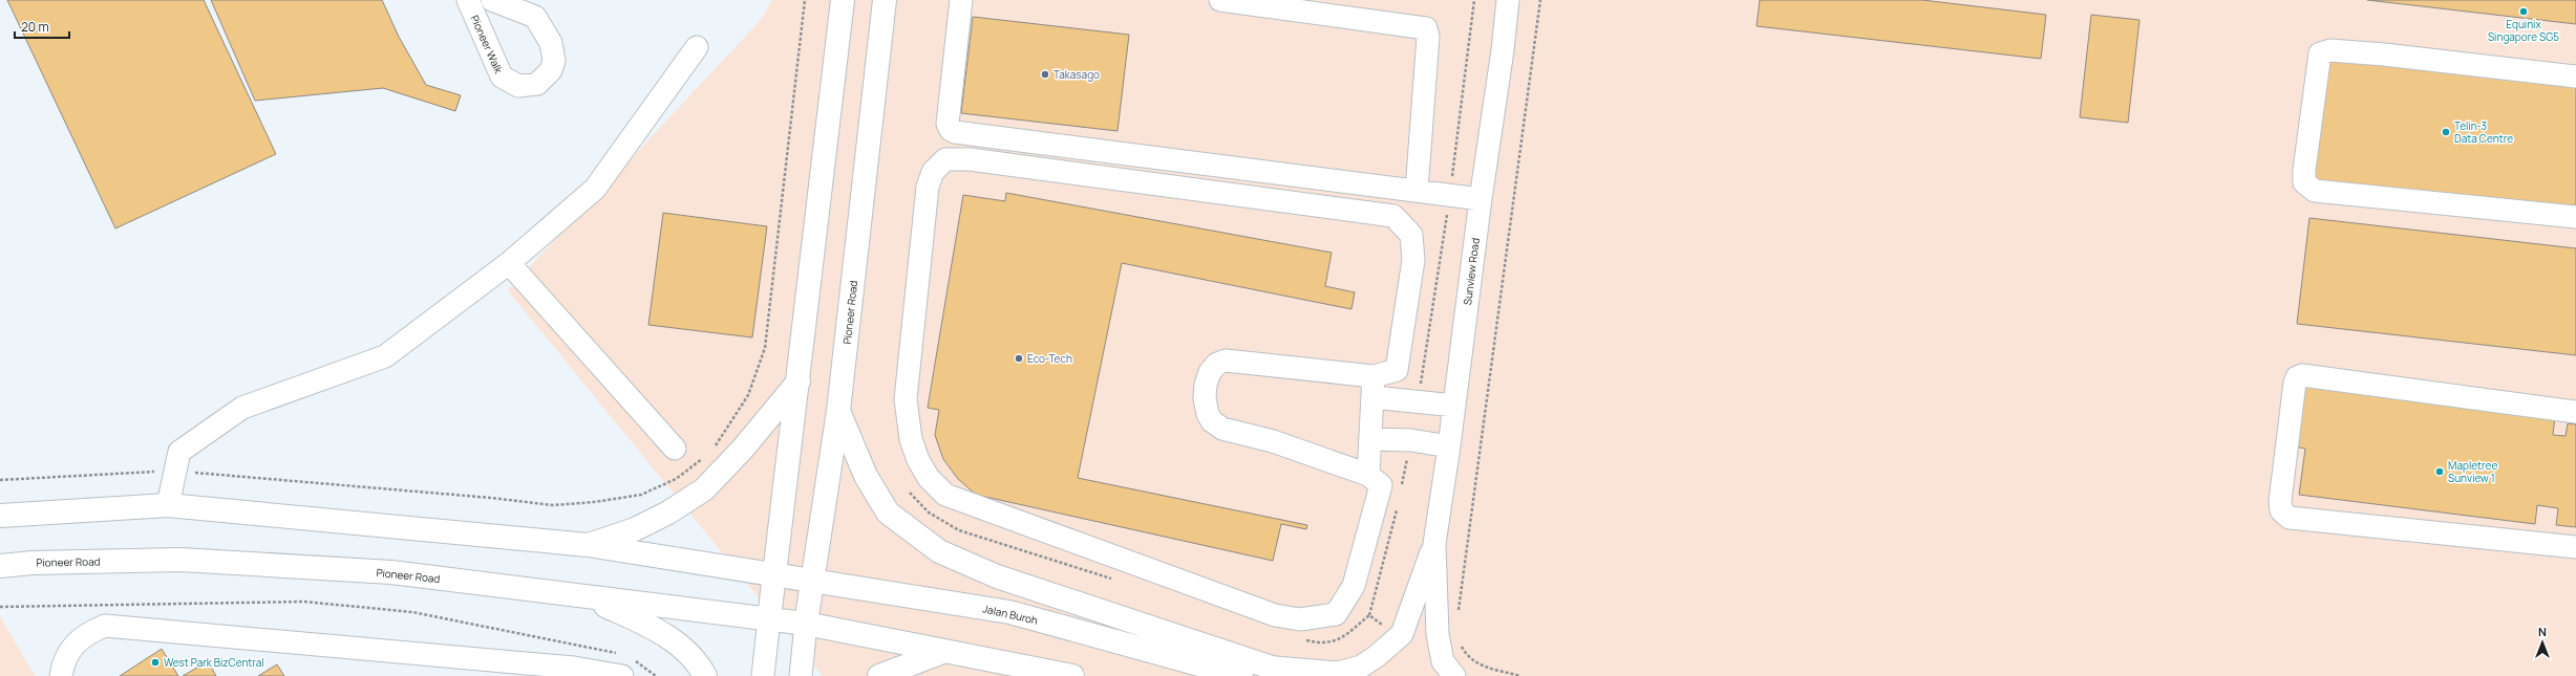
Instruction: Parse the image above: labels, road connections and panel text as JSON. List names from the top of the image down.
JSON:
{
  "streets": {
    "main road": ["Pioneer Road", "Jalan Buroh"],
    "street": ["Pioneer Walk", "Sunview Road"]
  },
  "crossings": [
    ["Pioneer Road", "Jalan Buroh"]
  ],
  "places": [
    "Equinix Singapore SG5",
    "Takasago",
    "Telin-3 Data Centre",
    "Eco-Tech",
    "Mapletree Sunview 1",
    "West Park BizCentral"
  ],
  "scale_bar": "20 m",
  "north": "top"
}
